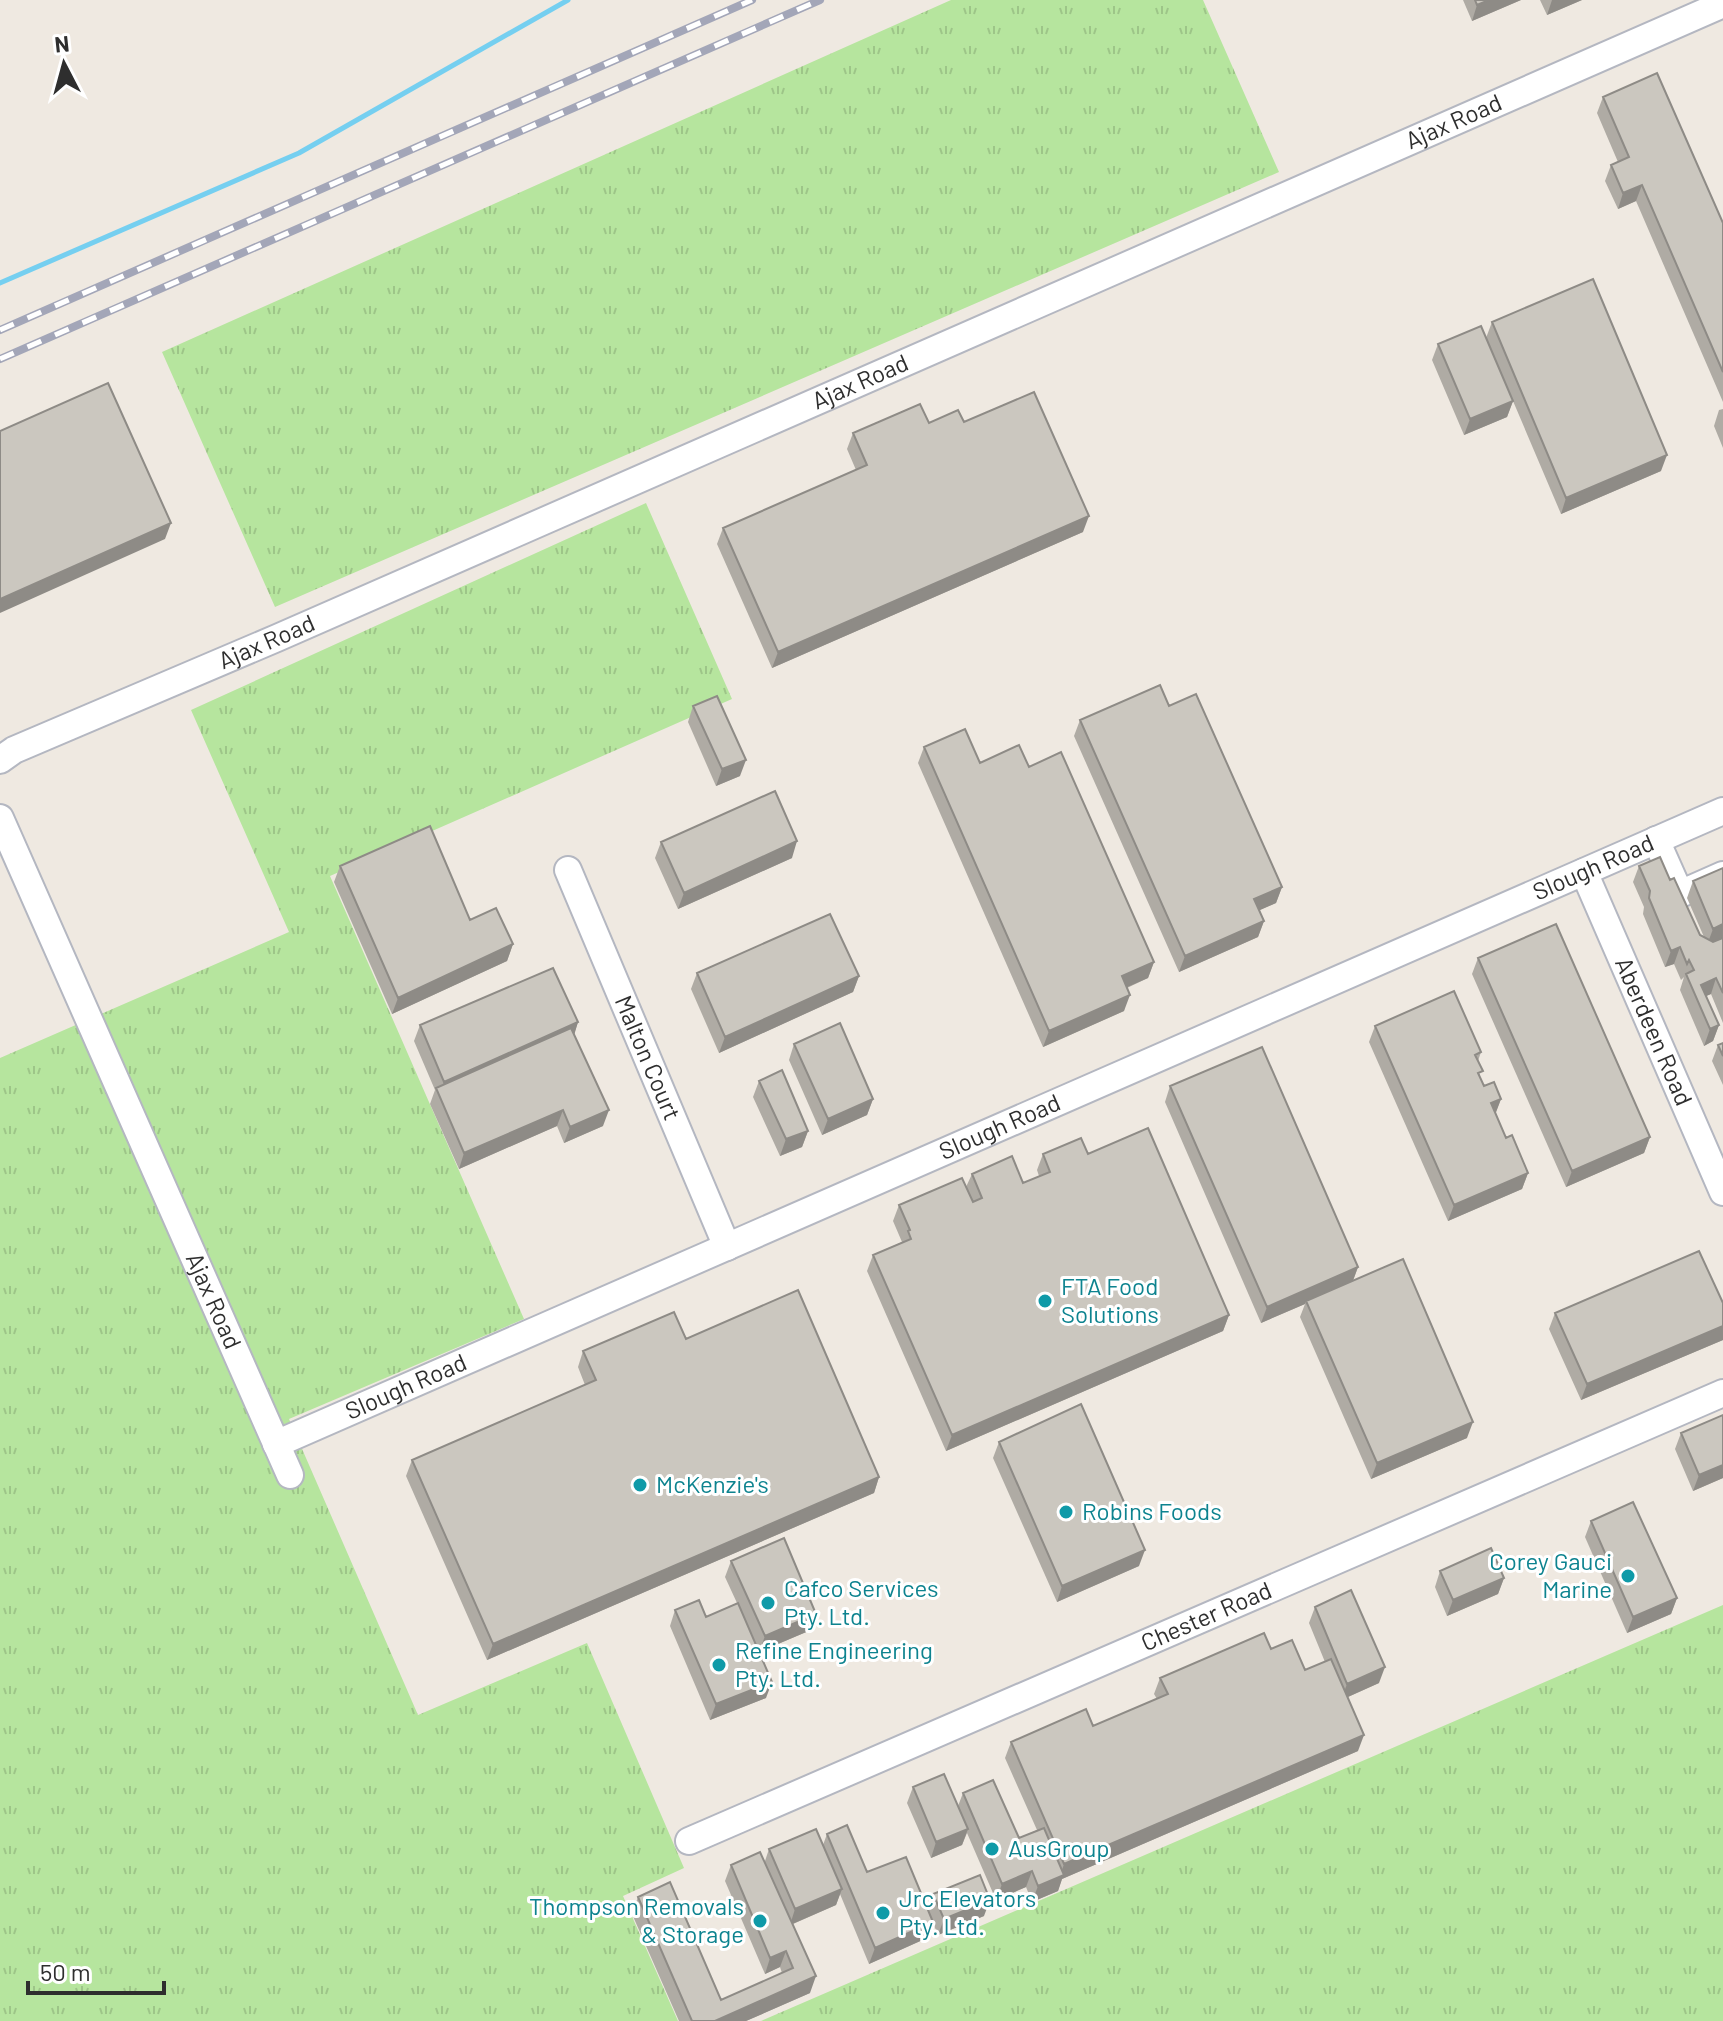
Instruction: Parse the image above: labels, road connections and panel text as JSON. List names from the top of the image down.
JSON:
{
  "streets": {
    "street": [
      "Ajax Road",
      "Slough Road",
      "Aberdeen Road",
      "Malton Court",
      "Chester Road"
    ]
  },
  "crossings": [
    ["Ajax Road", "Slough Road"],
    ["Slough Road", "Aberdeen Road"],
    ["Slough Road", "Malton Court"]
  ],
  "places": [
    "FTA Food Solutions",
    "McKenzie's",
    "Robins Foods",
    "Corey Gauci Marine",
    "Cafco Services Pty. Ltd.",
    "Refine Engineering Pty. Ltd.",
    "AusGroup",
    "Jrc Elevators Pty. Ltd.",
    "Thompson Removals & Storage"
  ],
  "scale_bar": "50 m",
  "north": "top"
}
